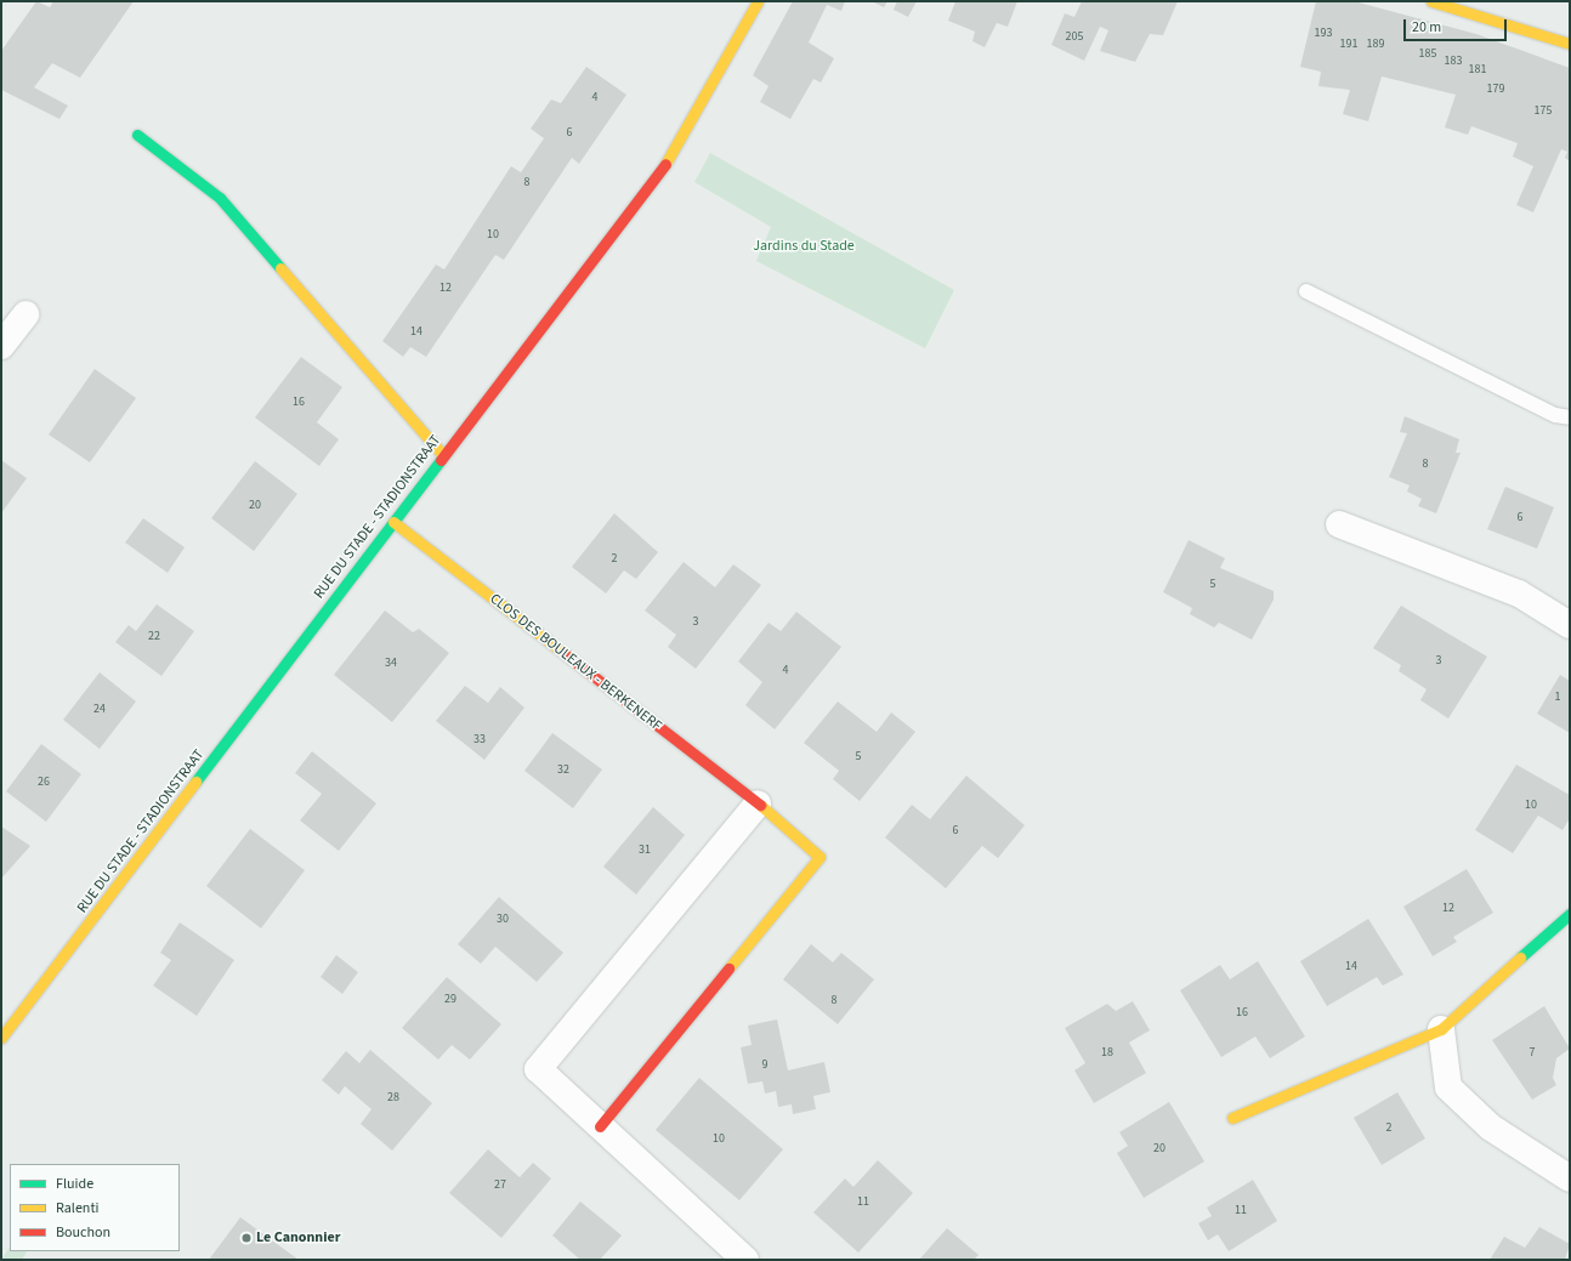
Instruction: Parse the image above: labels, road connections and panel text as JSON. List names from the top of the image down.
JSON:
{
  "streets": {
    "street": ["RUE DU STADE - STADIONSTRAAT", "CLOS DES BOULEAUX - BERKENERF"]
  },
  "crossings": [
    ["RUE DU STADE - STADIONSTRAAT", "CLOS DES BOULEAUX - BERKENERF"]
  ],
  "parks": ["Jardins du Stade"],
  "places": ["Le Canonnier"],
  "house_numbers": [
    "193",
    "205",
    "191",
    "189",
    "185",
    "183",
    "181",
    "179",
    "4",
    "175",
    "6",
    "8",
    "10",
    "12",
    "14",
    "16",
    "8",
    "20",
    "6",
    "2",
    "5",
    "3",
    "22",
    "3",
    "34",
    "4",
    "1",
    "24",
    "33",
    "5",
    "32",
    "26",
    "10",
    "6",
    "31",
    "12",
    "30",
    "14",
    "29",
    "8",
    "16",
    "18",
    "7",
    "9",
    "28",
    "2",
    "10",
    "20",
    "27",
    "11",
    "11"
  ],
  "legend": ["Fluide", "Ralenti", "Bouchon"],
  "scale_bar": "20 m"
}
